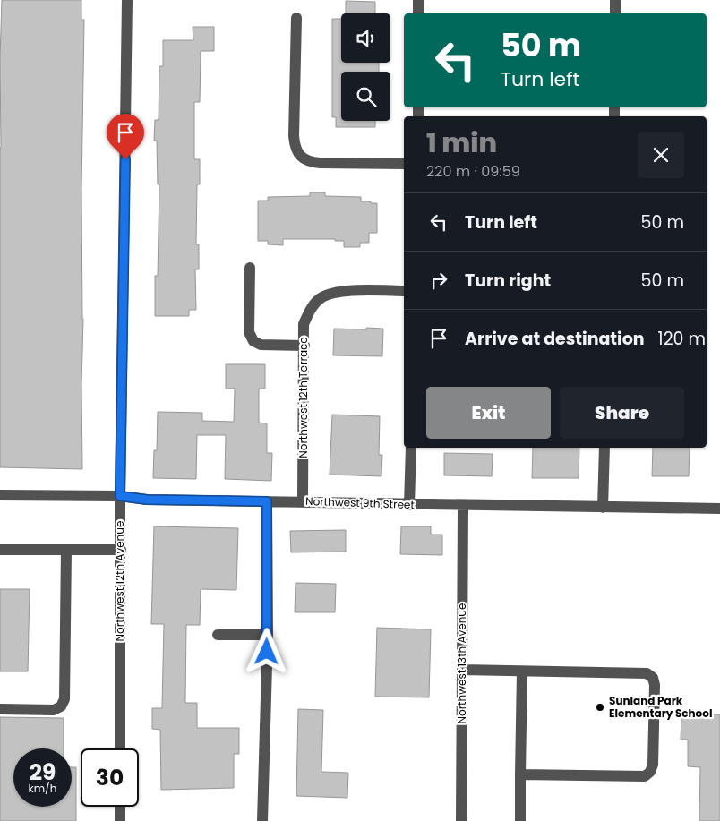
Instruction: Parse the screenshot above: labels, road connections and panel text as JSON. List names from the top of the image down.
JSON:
{
  "streets": {
    "street": [
      "Northwest 12th Terrace",
      "Northwest 9th Street",
      "Northwest 12th Avenue",
      "Northwest 13th Avenue"
    ]
  },
  "crossings": [
    ["Northwest 12th Terrace", "Northwest 9th Street"],
    ["Northwest 9th Street", "Northwest 12th Avenue"],
    ["Northwest 9th Street", "Northwest 13th Avenue"]
  ],
  "places": ["Sunland Park Elementary School"],
  "page": {
    "turn": ["50 m", "Turn left"],
    "heading": ["1 min", "220 m · 09:59"],
    "list": [
      {
        "name": "Turn left",
        "value": "50 m"
      },
      {
        "name": "Turn right",
        "value": "50 m"
      },
      {
        "name": "Arrive at destination",
        "value": "120 m"
      }
    ],
    "buttons": ["Exit", "Share"],
    "speed": "29 km/h",
    "limit": "30"
  }
}
